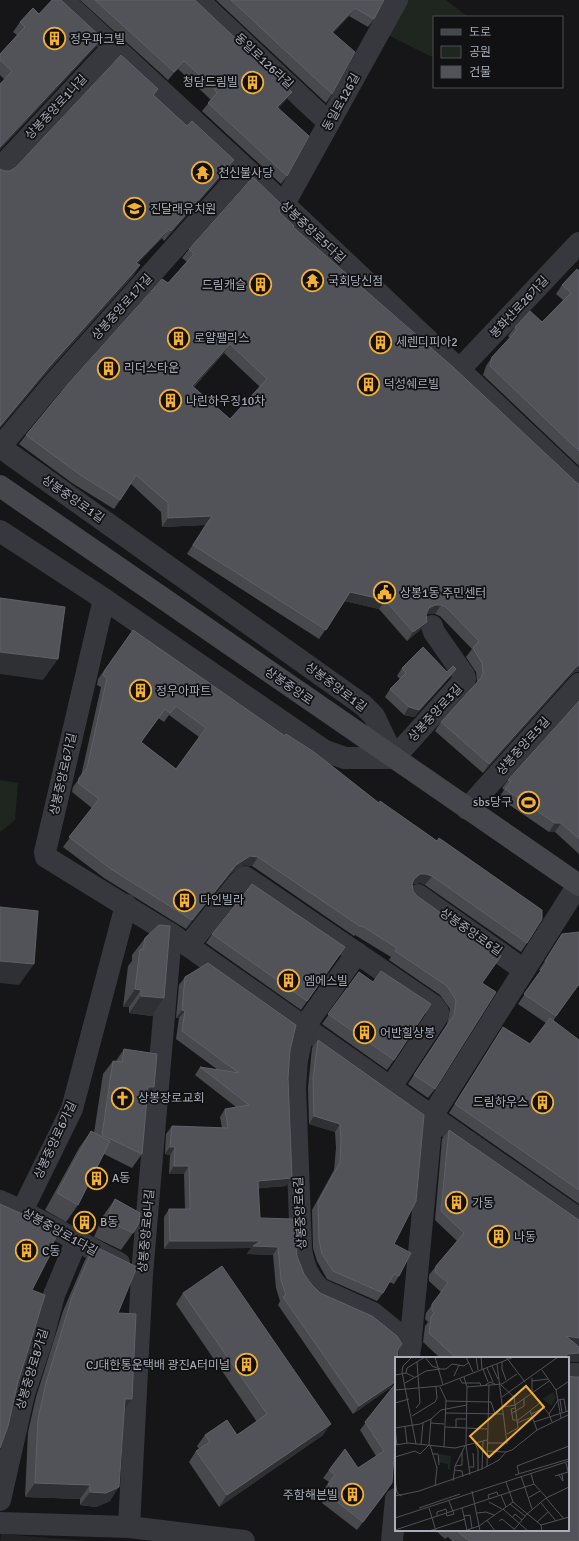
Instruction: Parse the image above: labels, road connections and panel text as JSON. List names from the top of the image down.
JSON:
{
  "streets": {
    "main road": ["상봉중앙로"],
    "street": [
      "동일로126라길",
      "동일로126길",
      "상봉중앙로1나길",
      "상봉중앙로5다길",
      "상봉중앙로1가길",
      "봉화산로26가길",
      "상봉중앙로1길",
      "상봉중앙로3길",
      "상봉중앙로5길",
      "상봉중앙로6가길",
      "상봉중앙로6길",
      "상봉중앙로6나길",
      "상봉중앙로1다길",
      "상봉중앙로8가길"
    ]
  },
  "crossings": [
    ["동일로126라길", "동일로126길"],
    ["동일로126길", "상봉중앙로5다길"],
    ["상봉중앙로1나길", "상봉중앙로5다길"],
    ["상봉중앙로5다길", "상봉중앙로1가길"],
    ["상봉중앙로5다길", "봉화산로26가길"],
    ["상봉중앙로1가길", "상봉중앙로1길"],
    ["상봉중앙로1길", "상봉중앙로"],
    ["상봉중앙로1길", "상봉중앙로3길"],
    ["상봉중앙로", "상봉중앙로3길"],
    ["상봉중앙로", "상봉중앙로5길"],
    ["상봉중앙로", "상봉중앙로6길"],
    ["상봉중앙로6가길", "상봉중앙로6길"],
    ["상봉중앙로6가길", "상봉중앙로6나길"],
    ["상봉중앙로6가길", "상봉중앙로1다길"],
    ["상봉중앙로6나길", "상봉중앙로1다길"],
    ["상봉중앙로1다길", "상봉중앙로8가길"]
  ],
  "places": {
    "building": [
      "정우파크빌",
      "청담드림빌",
      "드림캐슬",
      "로얄팰리스",
      "세렌디피아2",
      "리더스타운",
      "덕성쉐르빌",
      "나린하우징10차",
      "정우아파트",
      "다인빌라",
      "엠에스빌",
      "어반힐상봉",
      "드림하우스",
      "A동",
      "가동",
      "B동",
      "나동",
      "C동",
      "CJ대한통운택배 광진A터미널",
      "주함해븐빌"
    ],
    "temple": ["천신불사당", "국회당신점"],
    "school or university": ["진달래유치원"],
    "public building": ["상봉1동 주민센터"],
    "sports": ["sbs당구"],
    "church": ["상봉장로교회"]
  },
  "legend": ["도로", "공원", "건물"]
}
